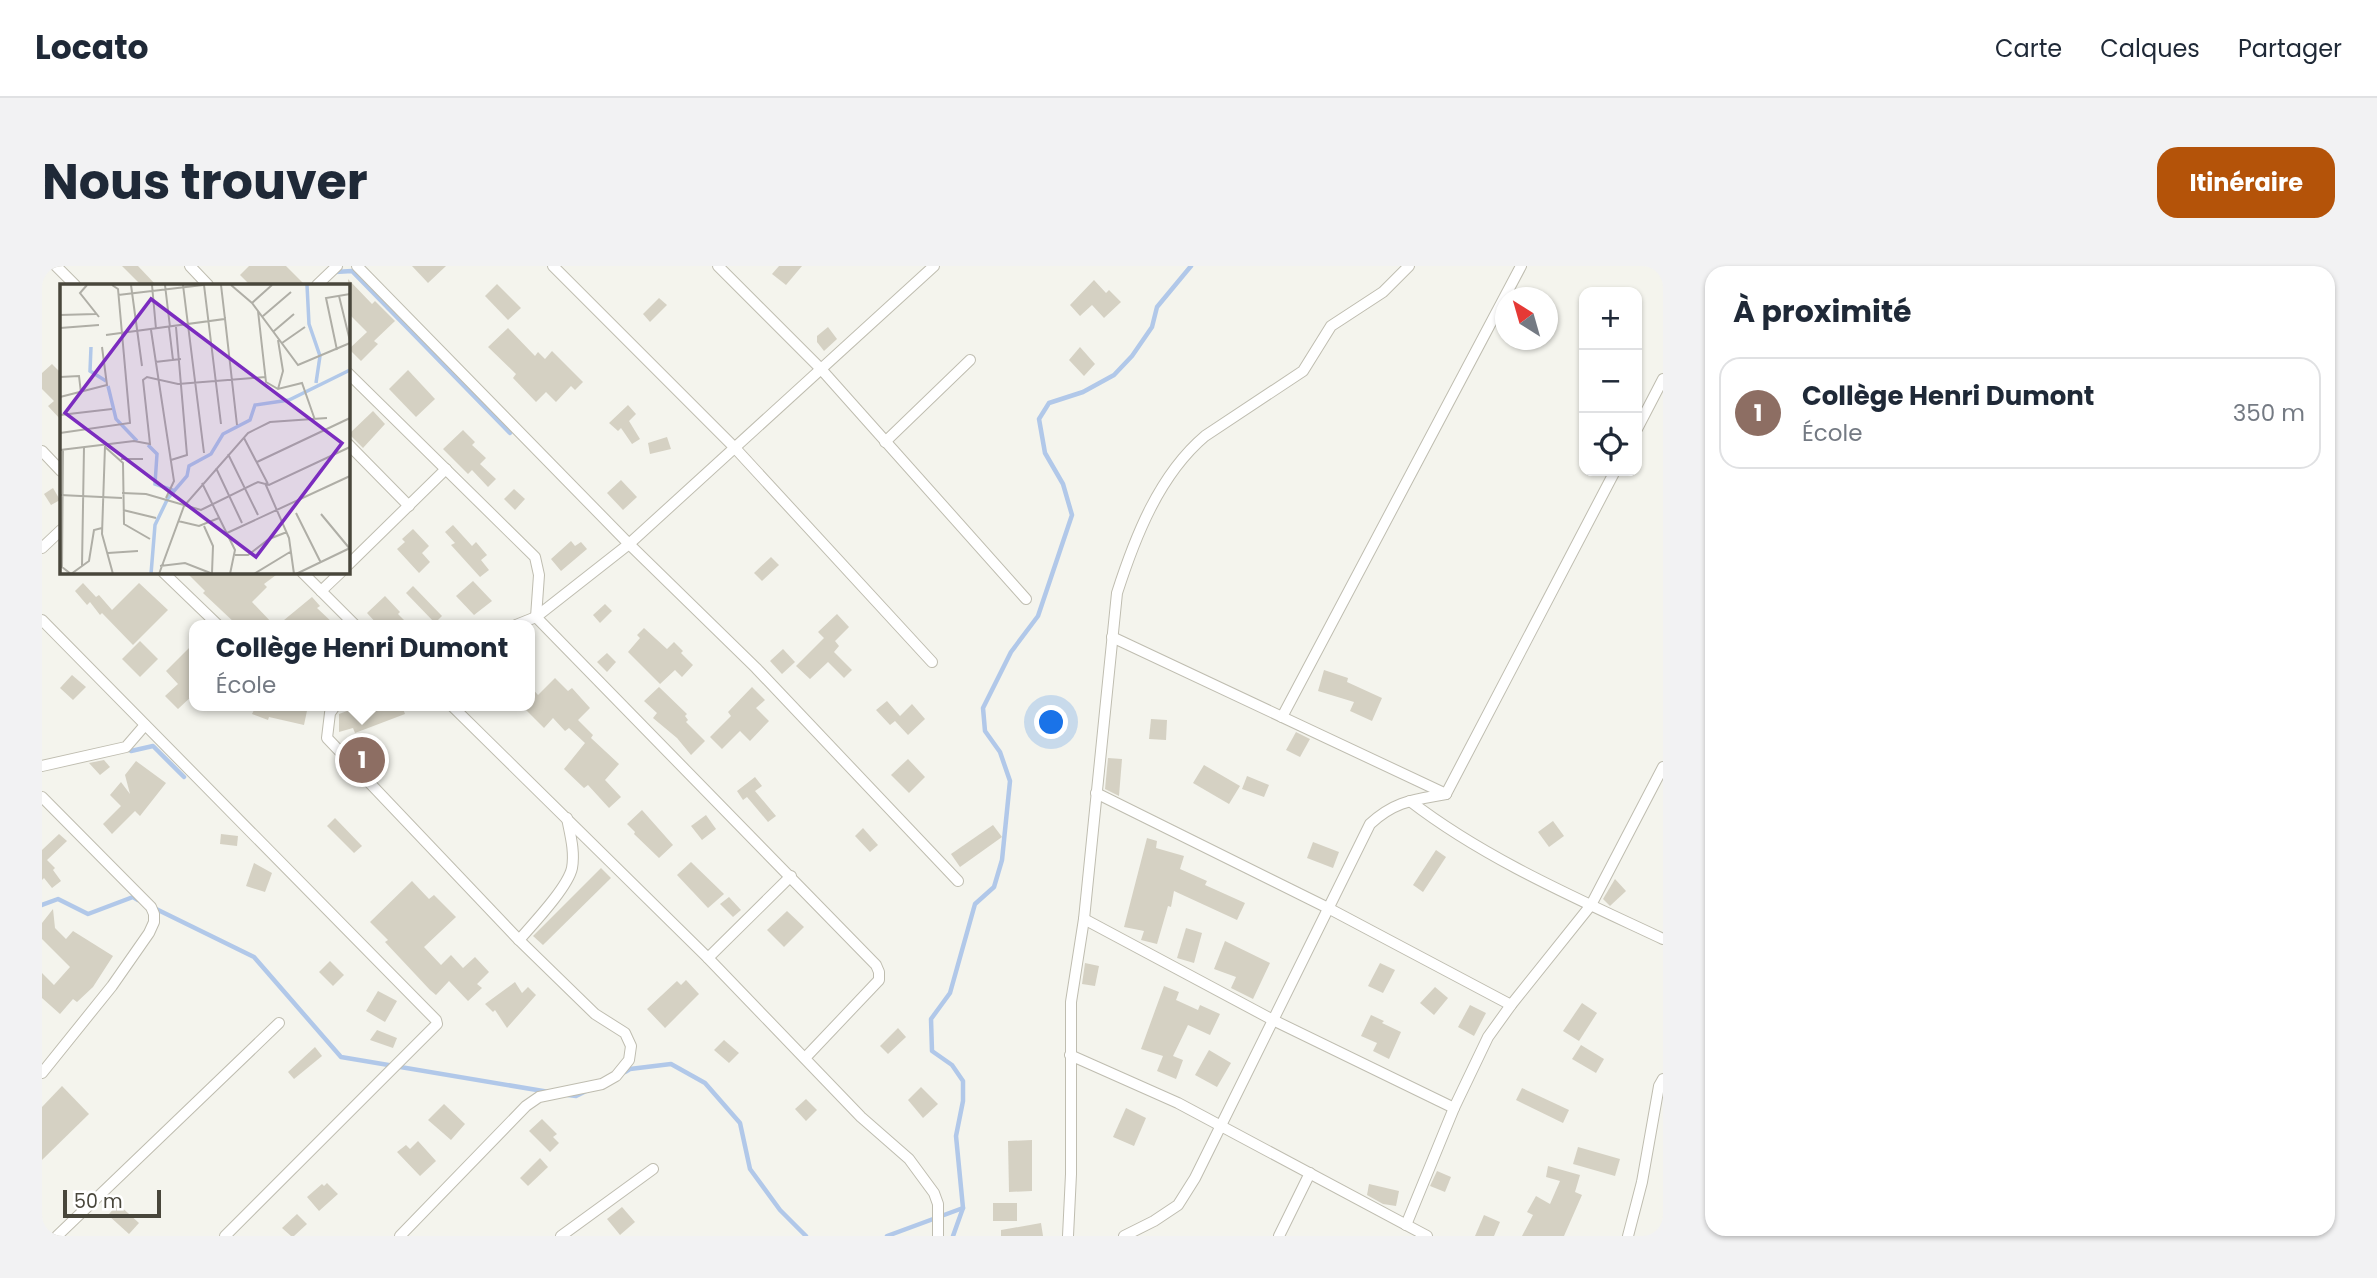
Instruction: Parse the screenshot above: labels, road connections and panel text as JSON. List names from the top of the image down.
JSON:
{
  "scale_bar": "50 m",
  "north": "top left",
  "page": {
    "header": "Locato",
    "nav": ["Carte", "Calques", "Partager"],
    "title": "Nous trouver",
    "buttons": "Itinéraire",
    "heading": "À proximité",
    "map_buttons": ["+", "−"],
    "list": [
      {
        "mark": "1",
        "name": "Collège Henri Dumont",
        "note": "École",
        "value": "350 m"
      }
    ],
    "popup": ["Collège Henri Dumont", "École"],
    "pins": "1",
    "scale": "50 m"
  }
}
